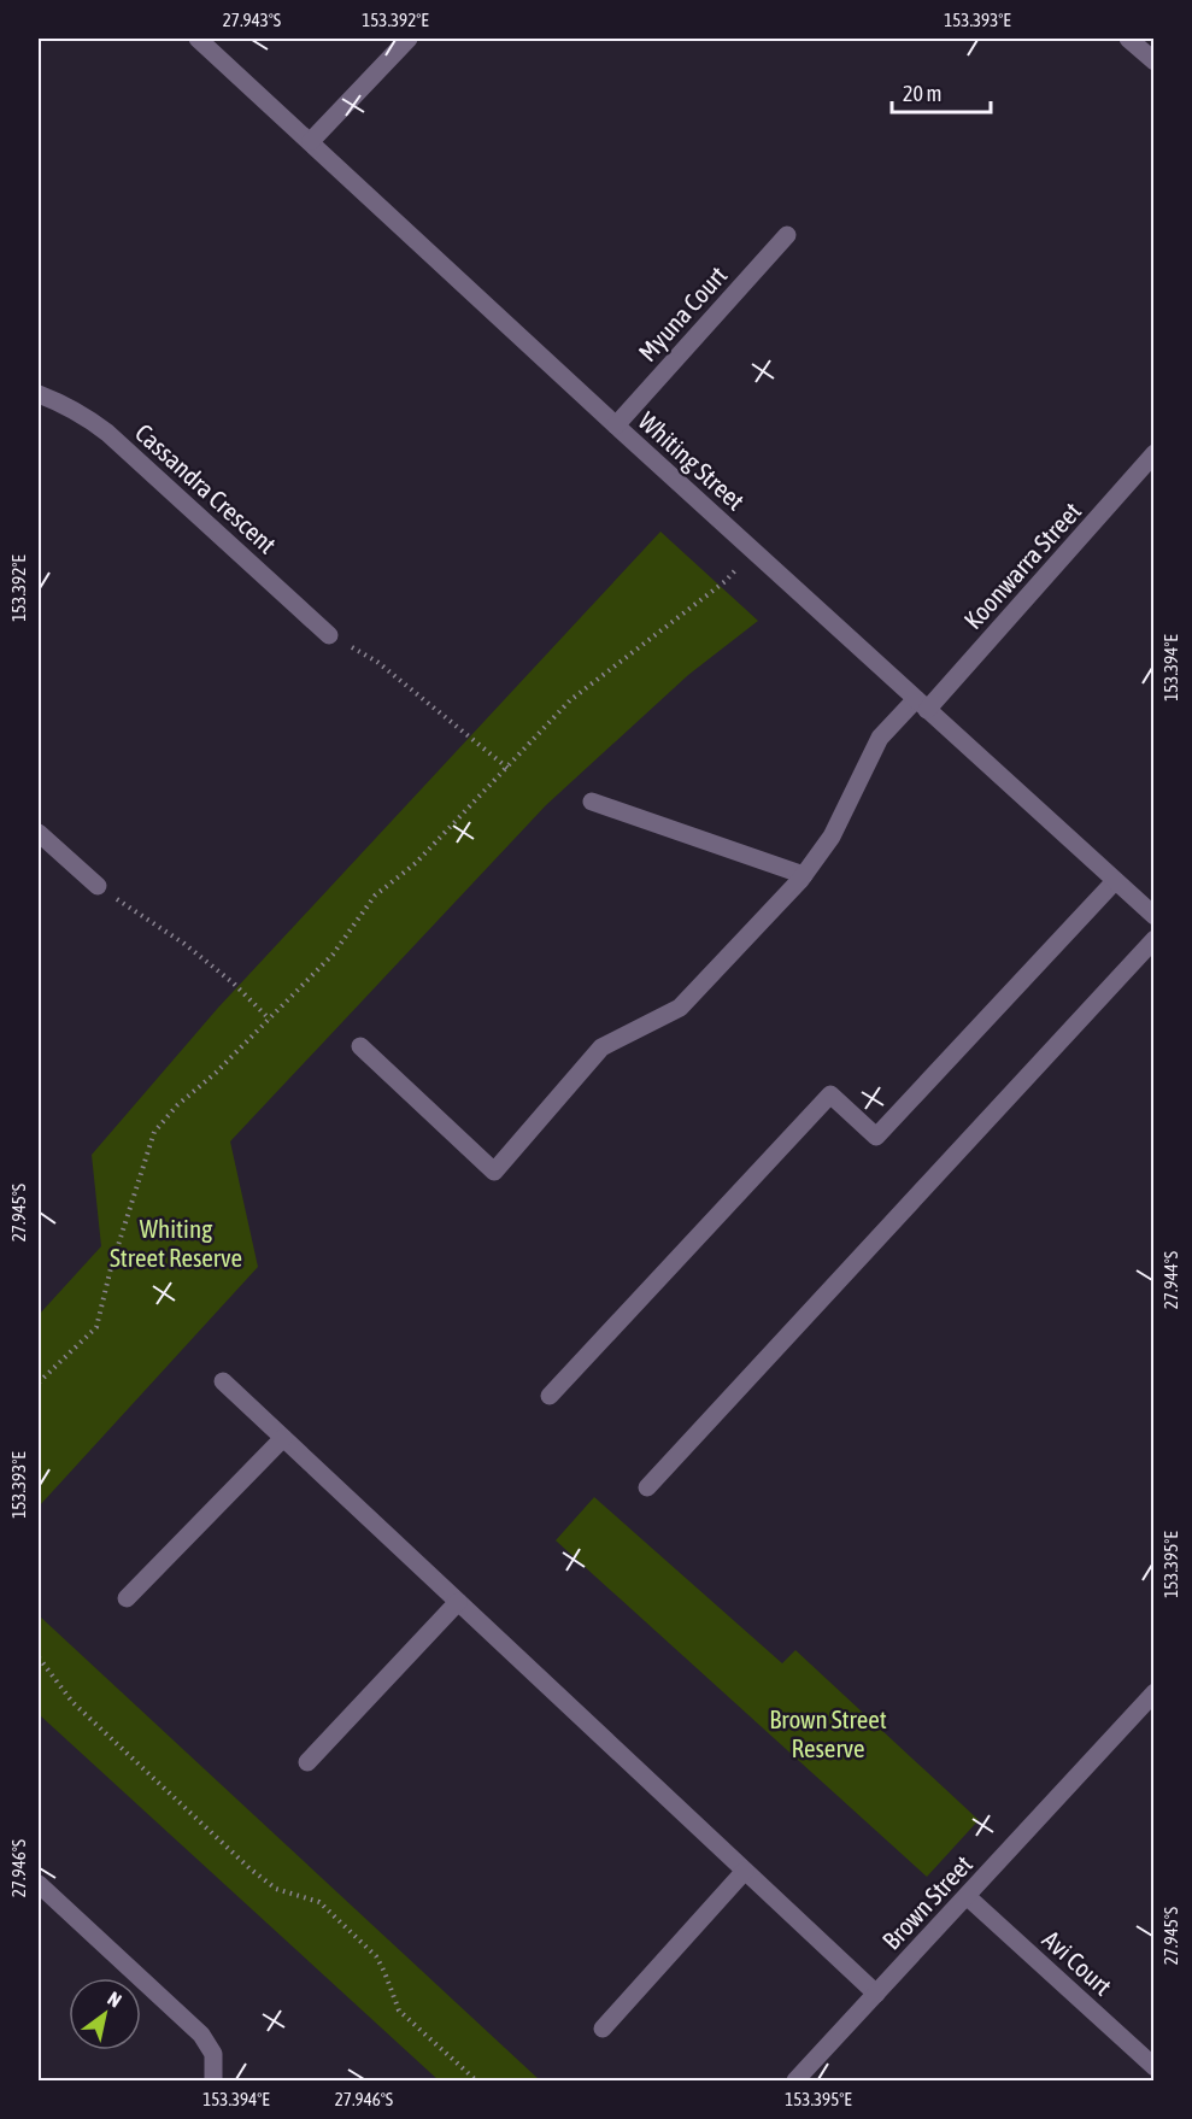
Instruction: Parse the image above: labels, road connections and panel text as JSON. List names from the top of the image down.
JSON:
{
  "streets": {
    "street": [
      "Myuna Court",
      "Whiting Street",
      "Cassandra Crescent",
      "Koonwarra Street",
      "Brown Street",
      "Avi Court"
    ]
  },
  "crossings": [
    ["Myuna Court", "Whiting Street"],
    ["Whiting Street", "Koonwarra Street"],
    ["Brown Street", "Avi Court"]
  ],
  "parks": ["Whiting Street Reserve", "Brown Street Reserve"],
  "scale_bar": "20 m",
  "north": "top right",
  "coordinates": [
    "27.943°S",
    "153.392°E",
    "153.393°E",
    "153.394°E",
    "27.945°S",
    "27.944°S",
    "153.395°E",
    "27.946°S"
  ]
}
